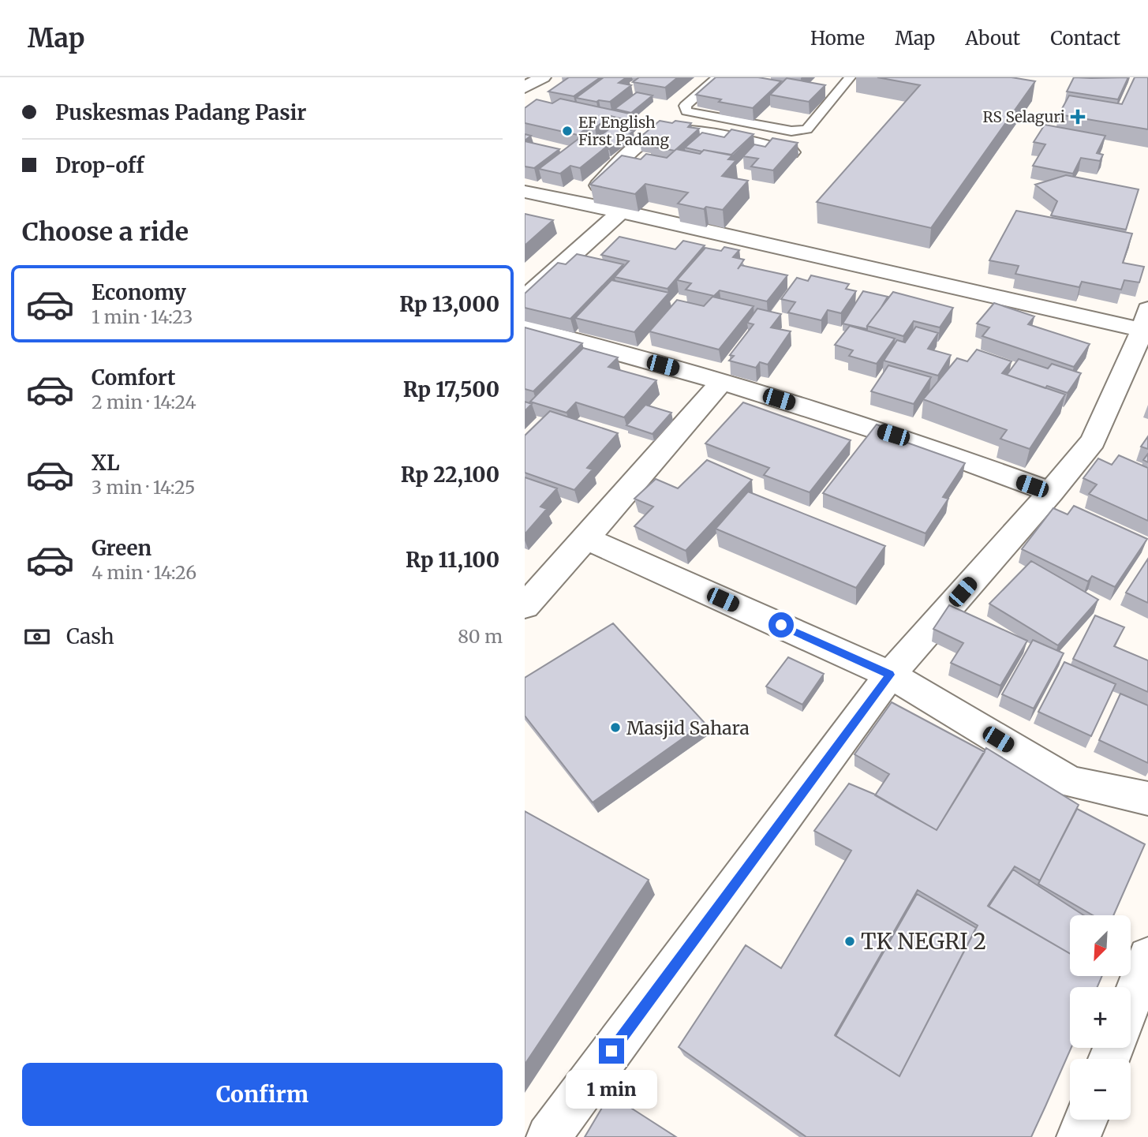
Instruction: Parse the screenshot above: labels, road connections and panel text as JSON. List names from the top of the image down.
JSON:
{
  "places": {
    "health": ["RS Selaguri"],
    "other": ["EF English First Padang", "Masjid Sahara", "TK NEGRI 2"]
  },
  "north": "bottom left",
  "page": {
    "header": "Map",
    "nav": [
      "Home",
      "Map",
      "About",
      "Contact"
    ],
    "banner": ["Puskesmas Padang Pasir", "Drop-off"],
    "heading": "Choose a ride",
    "list": [
      {
        "name": "Economy",
        "note": "1 min · 14:23",
        "value": "Rp 13,000"
      },
      {
        "name": "Comfort",
        "note": "2 min · 14:24",
        "value": "Rp 17,500"
      },
      {
        "name": "XL",
        "note": "3 min · 14:25",
        "value": "Rp 22,100"
      },
      {
        "name": "Green",
        "note": "4 min · 14:26",
        "value": "Rp 11,100"
      }
    ],
    "pay": ["Cash", "80 m"],
    "map_buttons": ["+", "−"],
    "buttons": "Confirm",
    "bubble": "1 min"
  }
}
